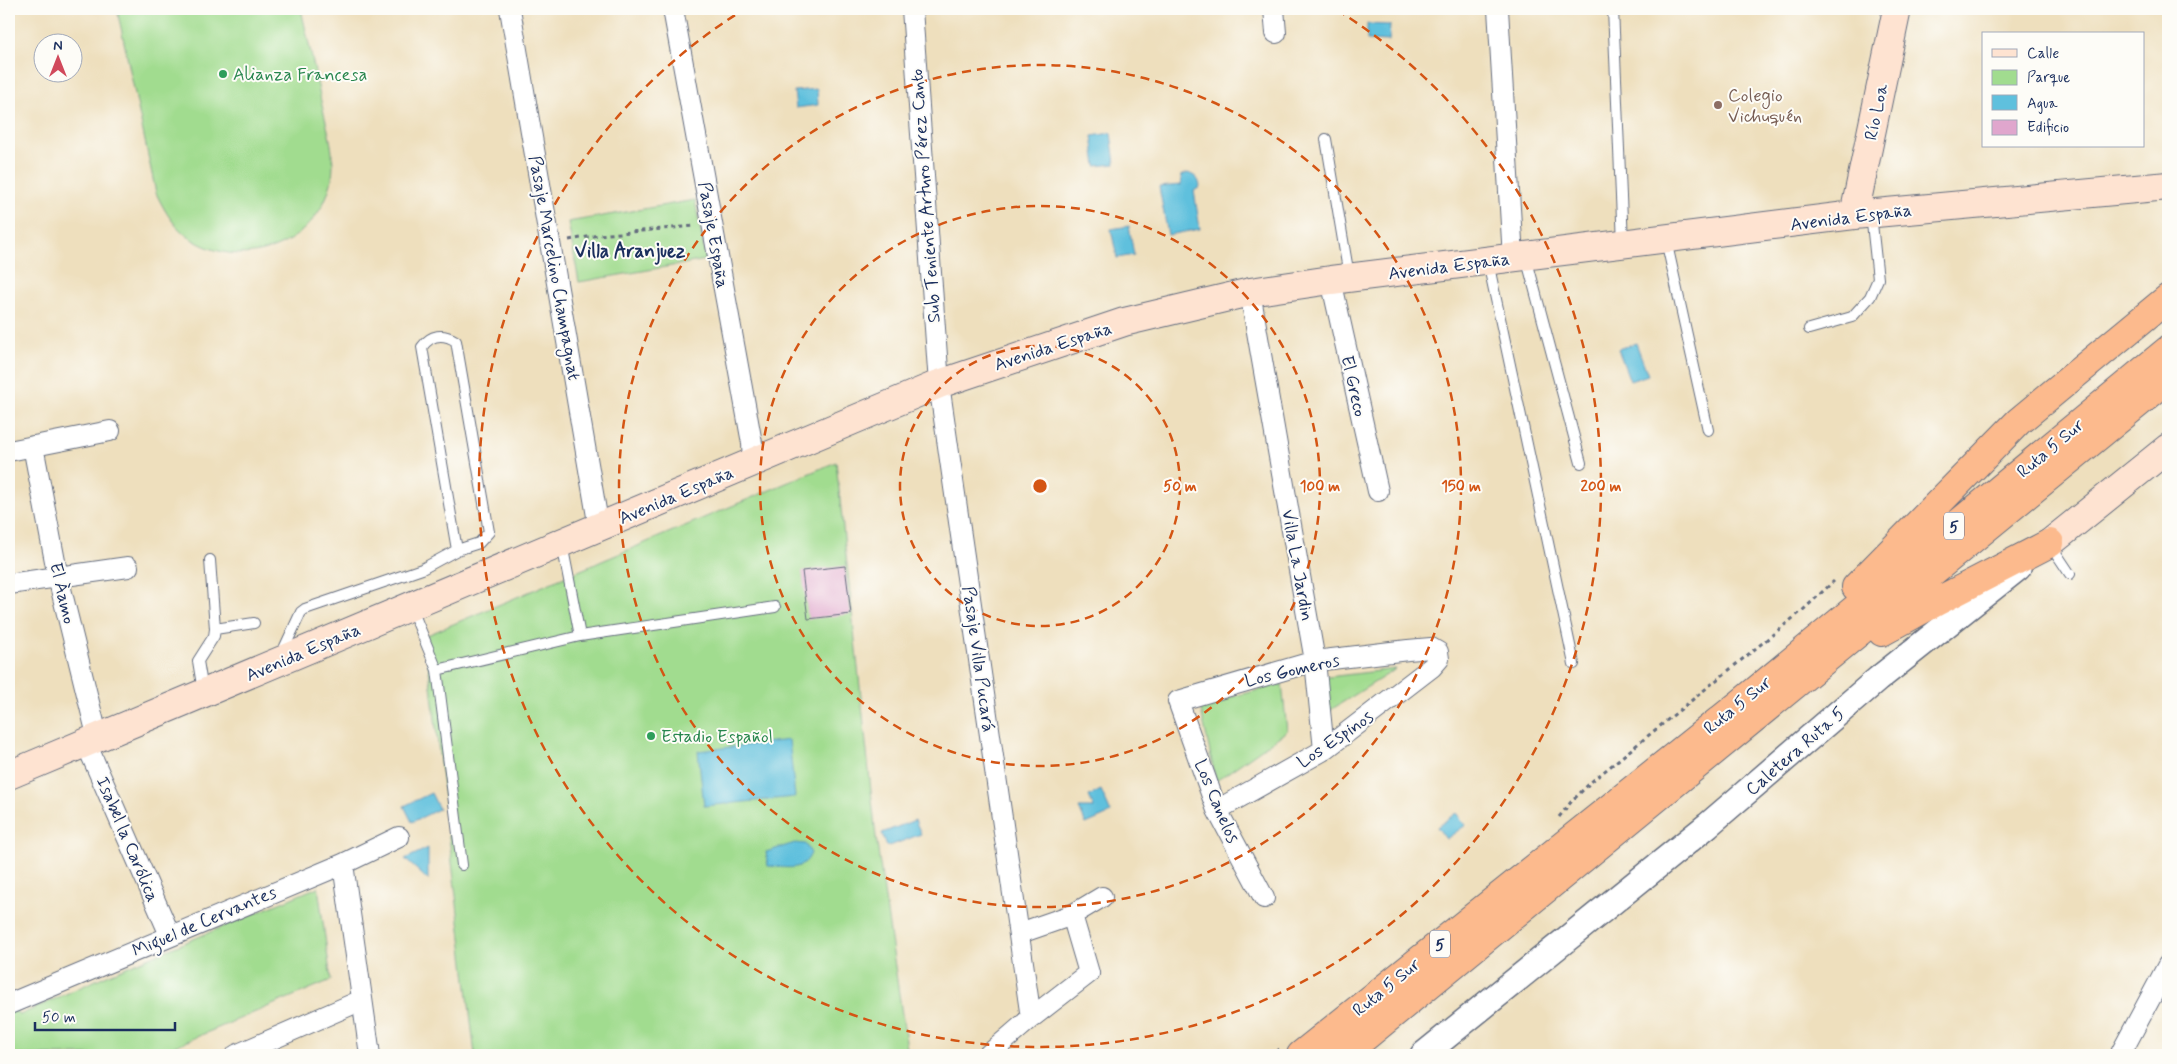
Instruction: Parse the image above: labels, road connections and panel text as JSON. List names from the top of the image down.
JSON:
{
  "streets": {
    "highway": ["Ruta 5 Sur", "5"],
    "main road": ["Río Loa", "Avenida España", "Caletera Ruta 5"],
    "street": [
      "Sub Teniente Arturo Pérez Canto",
      "Pasaje España",
      "Pasaje Marcelino Champagnat",
      "El Greco",
      "Villa La Jardin",
      "El Àamo",
      "Pasaje Villa Pucará",
      "Los Gomeros",
      "Los Espinos",
      "Los Canelos",
      "Isabel la Carólica",
      "Miguel de Cervantes"
    ]
  },
  "crossings": [
    ["Río Loa", "Avenida España"],
    ["Sub Teniente Arturo Pérez Canto", "Avenida España"],
    ["Sub Teniente Arturo Pérez Canto", "Pasaje Villa Pucará"],
    ["Avenida España", "Pasaje España"],
    ["Avenida España", "Pasaje Marcelino Champagnat"],
    ["Avenida España", "El Greco"],
    ["Avenida España", "Villa La Jardin"],
    ["Avenida España", "El Àamo"],
    ["Avenida España", "Pasaje Villa Pucará"],
    ["Avenida España", "Isabel la Carólica"],
    ["Villa La Jardin", "Los Gomeros"],
    ["Villa La Jardin", "Los Espinos"],
    ["El Àamo", "Isabel la Carólica"],
    ["Los Gomeros", "Los Espinos"],
    ["Los Gomeros", "Los Canelos"],
    ["Los Espinos", "Los Canelos"],
    ["Isabel la Carólica", "Miguel de Cervantes"]
  ],
  "districts": ["Villa Aranjuez"],
  "places": ["Alianza Francesa", "Colegio Vichuquén", "Estadio Español"],
  "legend": [
    "Calle",
    "Parque",
    "Agua",
    "Edificio"
  ],
  "scale_bar": "50 m",
  "north": "top",
  "rings": [
    "50 m",
    "100 m",
    "150 m",
    "200 m"
  ]
}
